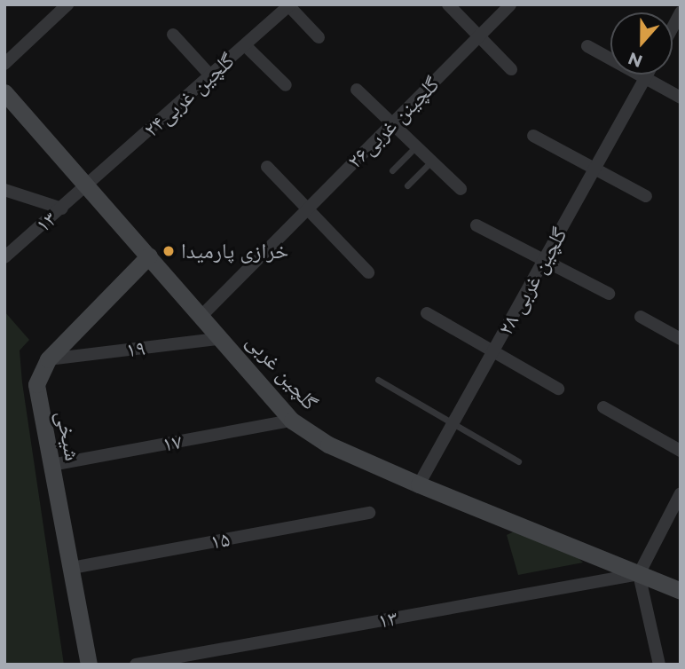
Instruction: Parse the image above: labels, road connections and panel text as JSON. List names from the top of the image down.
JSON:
{
  "streets": {
    "street": [
      "گلچین غربی۲۴",
      "گلچینن غربی۲۶",
      "۱۳",
      "گلچین غربی ۲۸",
      "۱۹",
      "گلچین غربی",
      "شیخی",
      "۱۷",
      "۱۵"
    ]
  },
  "crossings": [
    ["گلچین غربی۲۴", "۱۳"],
    ["گلچین غربی۲۴", "گلچین غربی"],
    ["گلچینن غربی۲۶", "گلچین غربی"],
    ["۱۳", "گلچین غربی"],
    ["گلچین غربی ۲۸", "گلچین غربی"],
    ["۱۹", "گلچین غربی"],
    ["۱۹", "شیخی"],
    ["گلچین غربی", "شیخی"],
    ["گلچین غربی", "۱۷"],
    ["شیخی", "۱۷"],
    ["شیخی", "۱۵"]
  ],
  "places": ["خرازی پارمیدا"],
  "north": "bottom"
}
